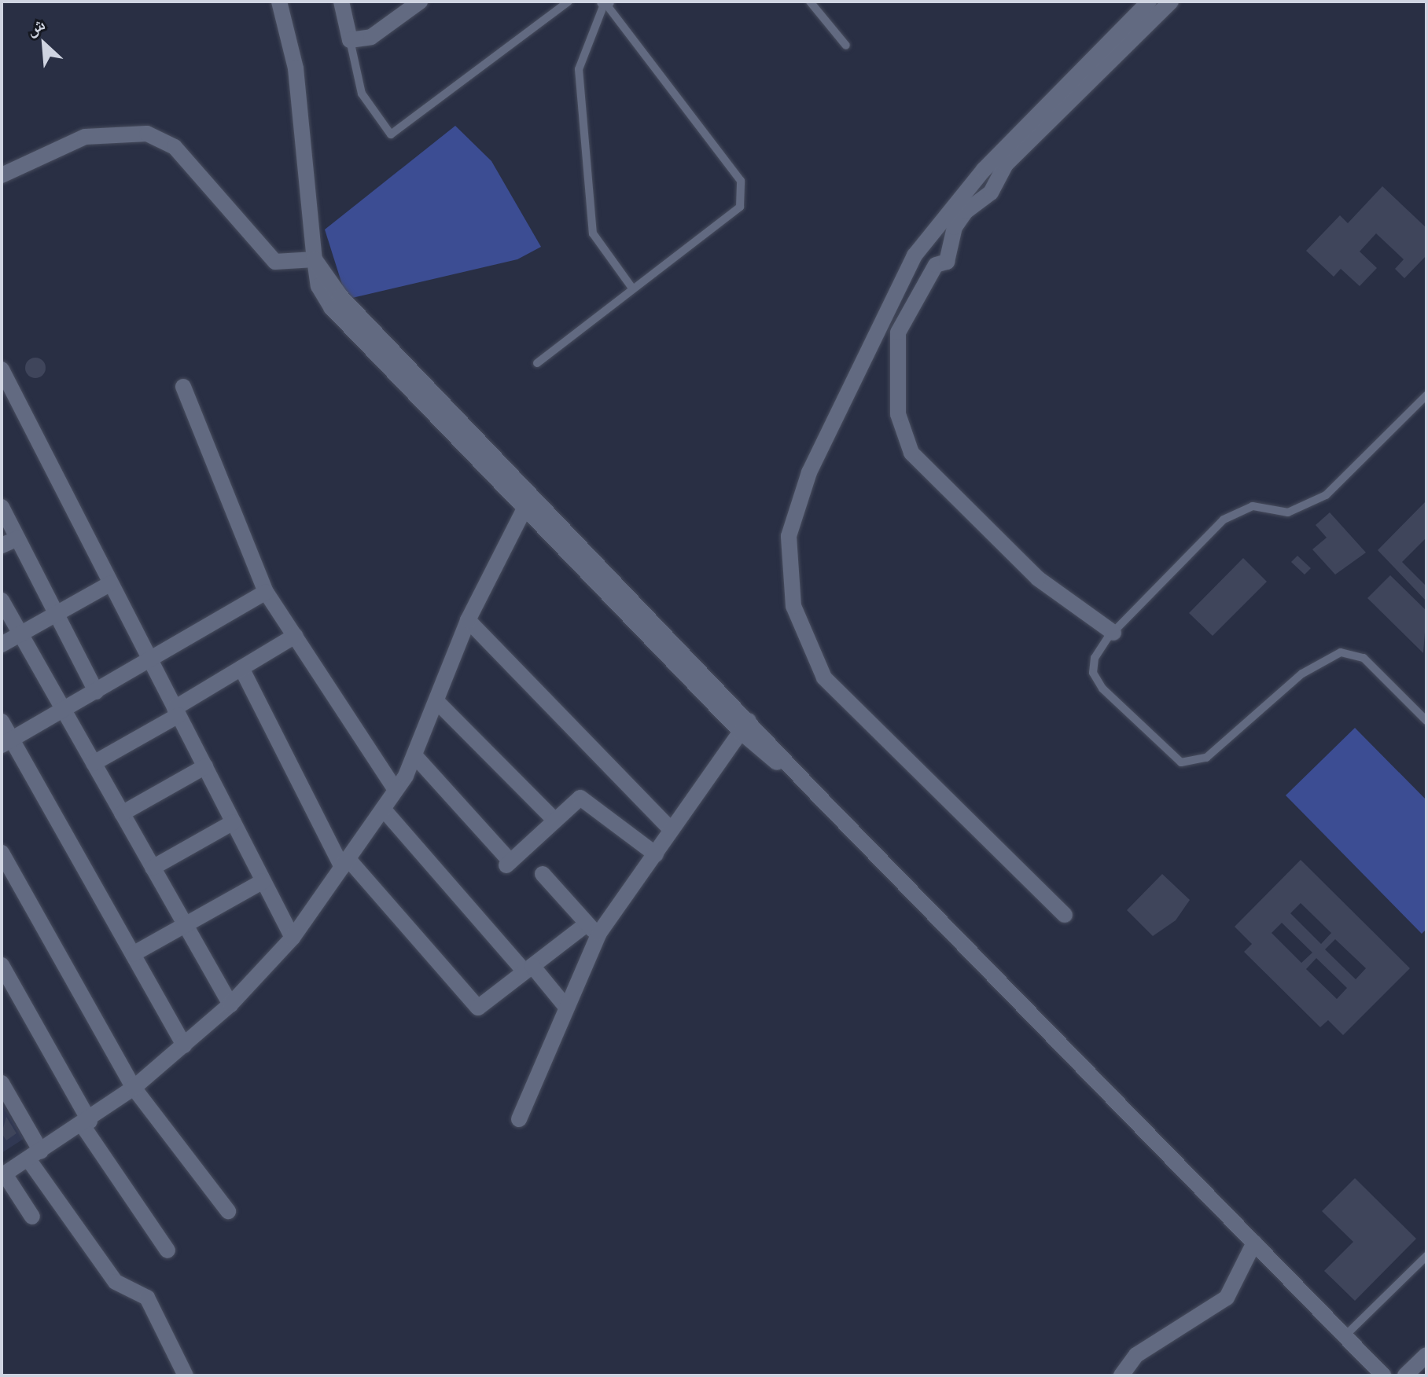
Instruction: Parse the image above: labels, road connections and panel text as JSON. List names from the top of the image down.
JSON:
{
  "north": "top left"
}
